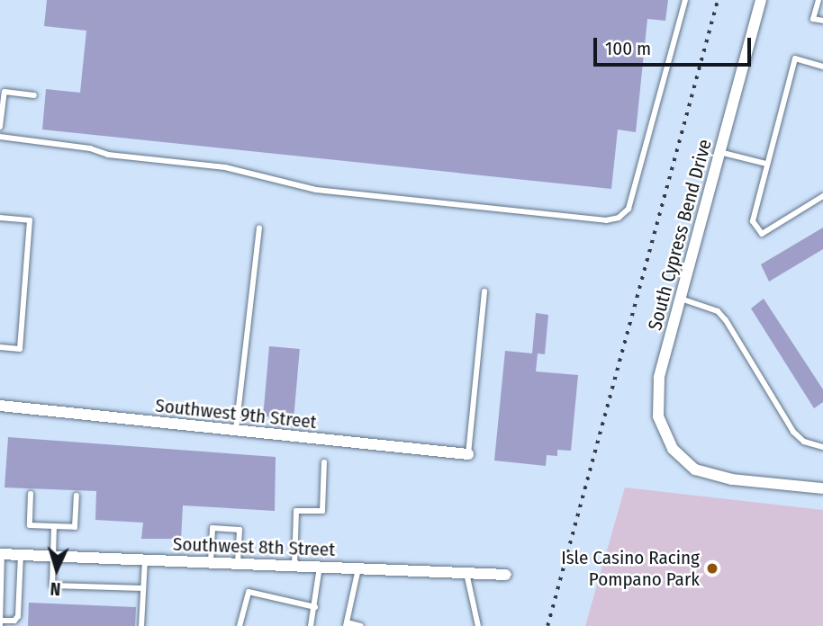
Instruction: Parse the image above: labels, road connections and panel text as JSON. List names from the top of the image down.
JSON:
{
  "streets": {
    "street": ["South Cypress Bend Drive", "Southwest 9th Street", "Southwest 8th Street"]
  },
  "places": ["Isle Casino Racing Pompano Park"],
  "scale_bar": "100 m",
  "north": "bottom"
}
